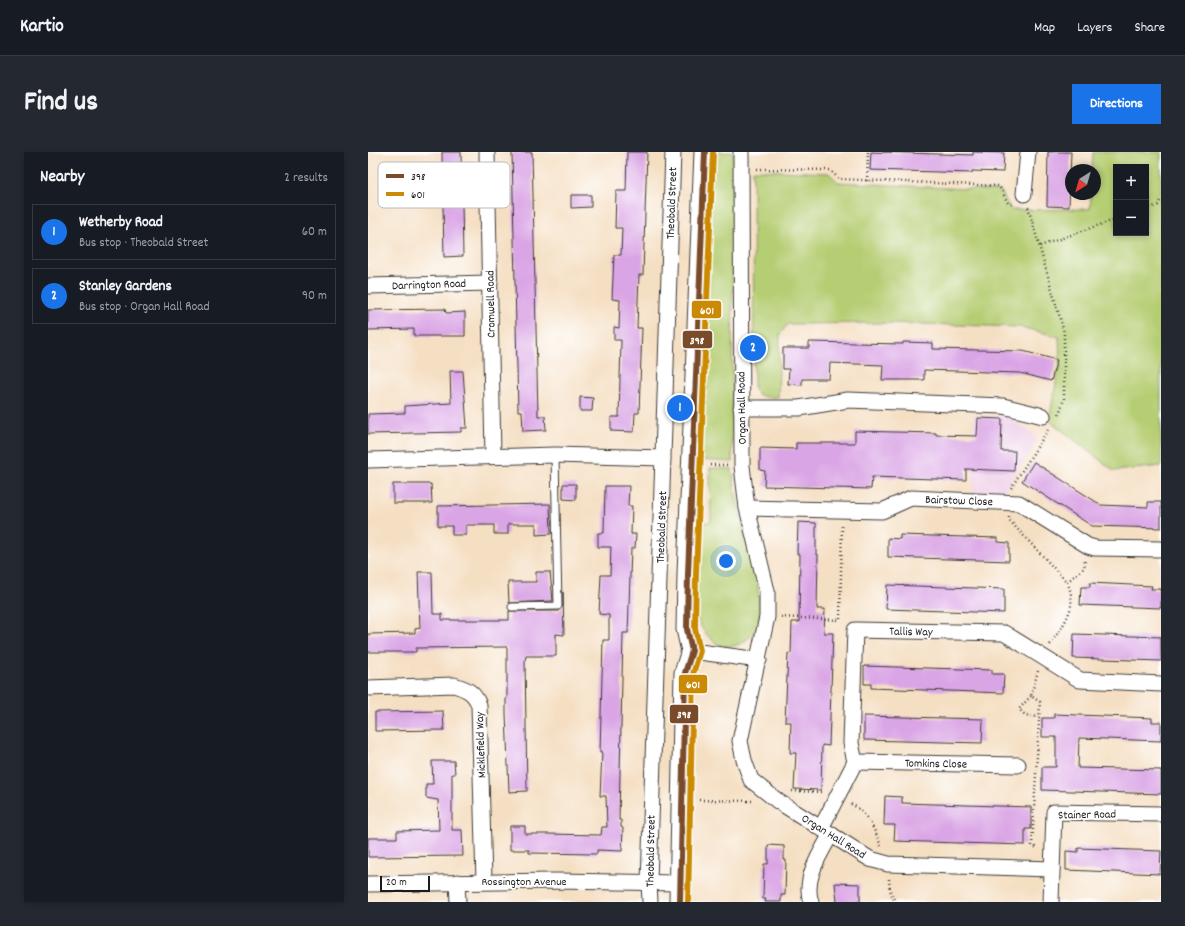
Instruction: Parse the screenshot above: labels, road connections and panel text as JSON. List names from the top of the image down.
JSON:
{
  "streets": {
    "street": [
      "Theobald Street",
      "Darrington Road",
      "Cromwell Road",
      "Organ Hall Road",
      "Bairstow Close",
      "Tallis Way",
      "Micklefield Way",
      "Tomkins Close",
      "Stainer Road",
      "Rossington Avenue"
    ]
  },
  "crossings": [
    ["Theobald Street", "Rossington Avenue"],
    ["Darrington Road", "Cromwell Road"],
    ["Organ Hall Road", "Bairstow Close"],
    ["Organ Hall Road", "Stainer Road"],
    ["Tallis Way", "Tomkins Close"],
    ["Micklefield Way", "Rossington Avenue"]
  ],
  "lines": ["transit line 398", "transit line 601"],
  "legend": ["398", "601"],
  "scale_bar": "20 m",
  "north": "bottom left",
  "page": {
    "header": "Kartio",
    "nav": ["Map", "Layers", "Share"],
    "title": "Find us",
    "buttons": "Directions",
    "heading": ["Nearby", "2 results"],
    "map_buttons": ["+", "−"],
    "list": [
      {
        "mark": "1",
        "name": "Wetherby Road",
        "note": "Bus stop · Theobald Street",
        "value": "60 m"
      },
      {
        "mark": "2",
        "name": "Stanley Gardens",
        "note": "Bus stop · Organ Hall Road",
        "value": "90 m"
      }
    ],
    "pins": ["2", "1"],
    "scale": "20 m"
  }
}
